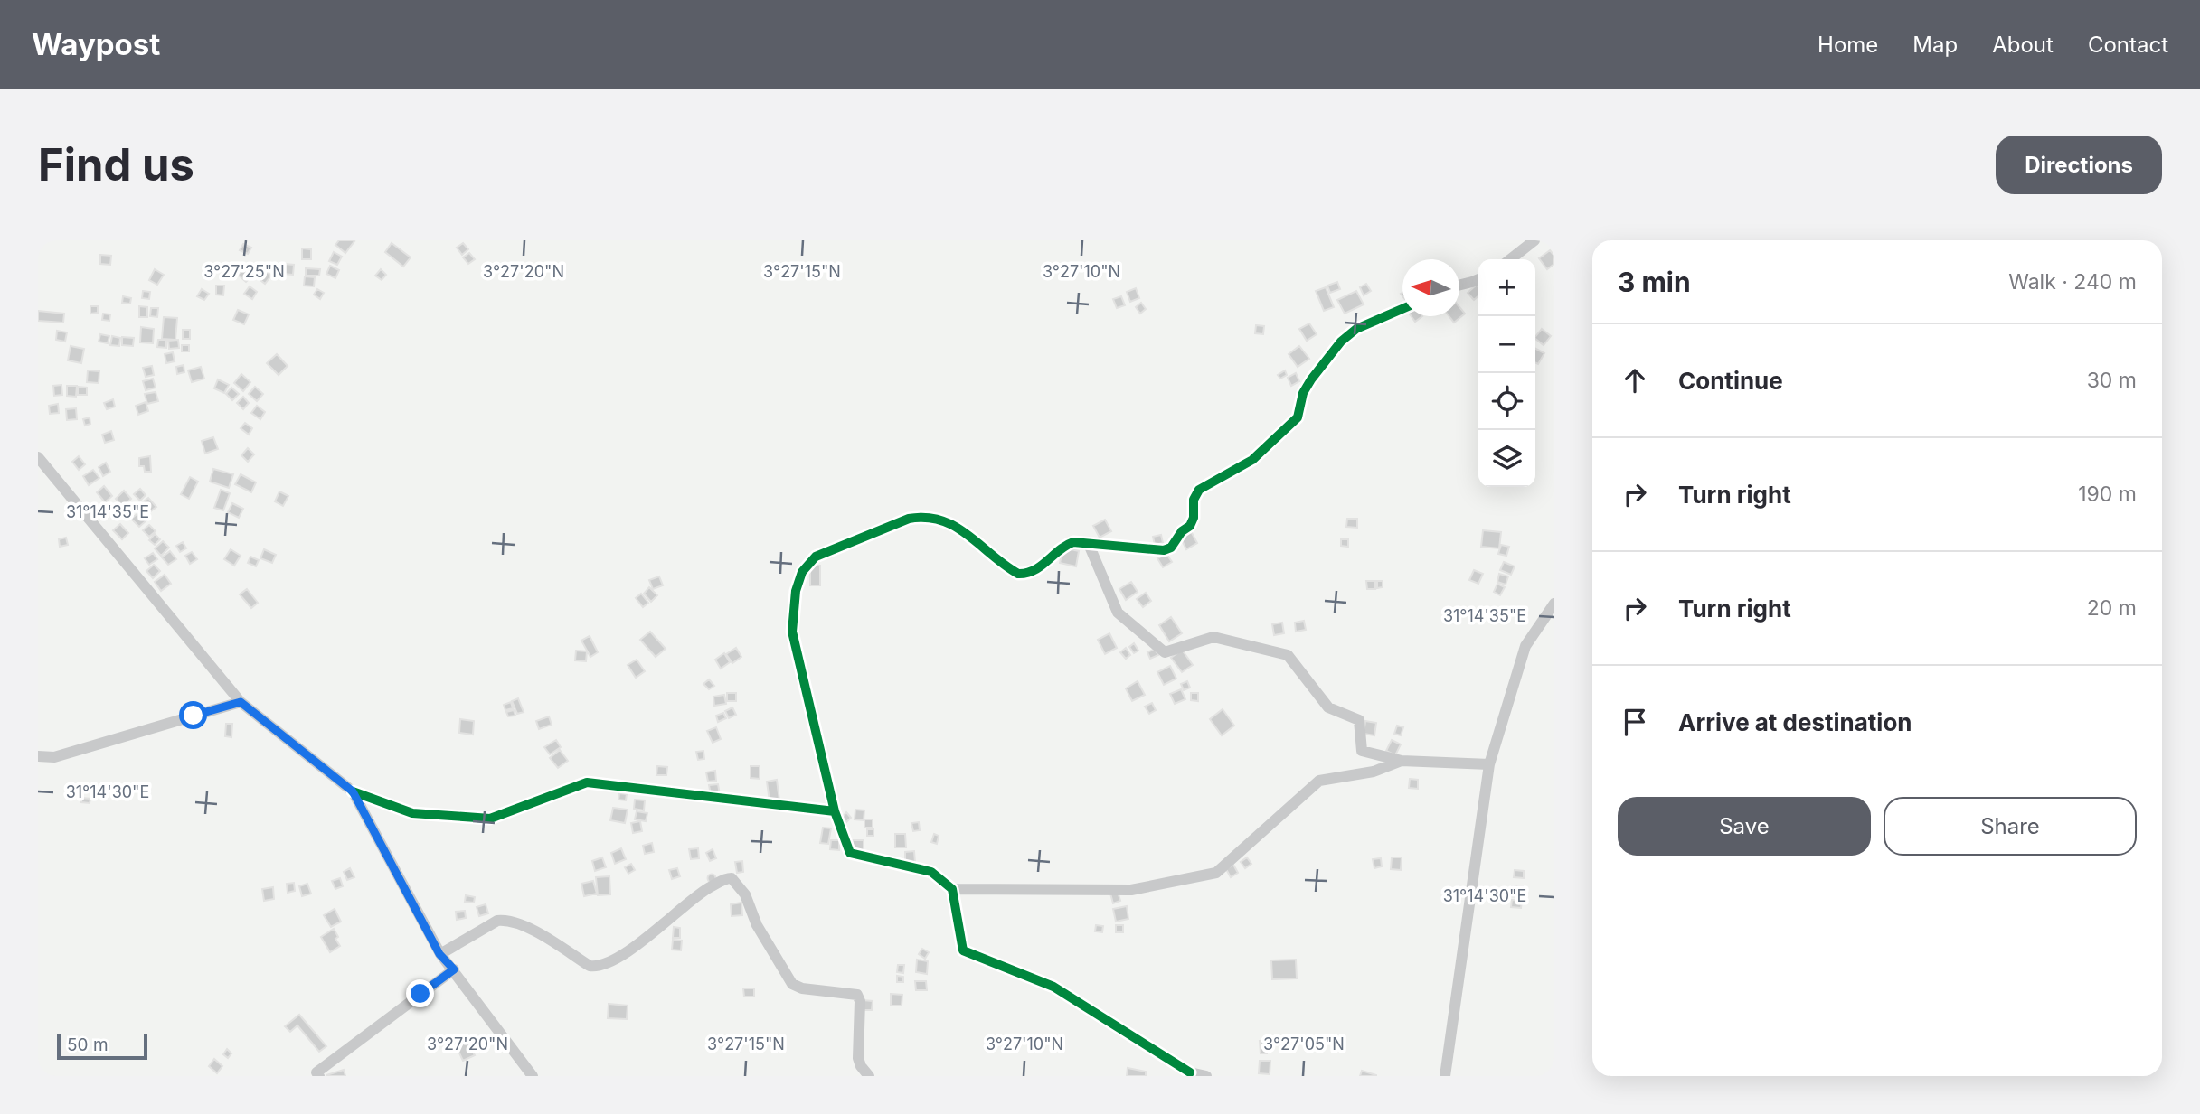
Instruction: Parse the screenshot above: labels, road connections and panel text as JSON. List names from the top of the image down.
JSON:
{
  "scale_bar": "50 m",
  "north": "left",
  "page": {
    "header": "Waypost",
    "nav": [
      "Home",
      "Map",
      "About",
      "Contact"
    ],
    "buttons": [
      "Directions",
      ["Save", "Share"]
    ],
    "title": "Find us",
    "heading": ["3 min", "Walk · 240 m"],
    "map_buttons": ["+", "−"],
    "list": [
      ["Continue", "30 m"],
      ["Turn right", "190 m"],
      ["Turn right", "20 m"],
      "Arrive at destination"
    ],
    "scale": "50 m"
  },
  "coordinates": [
    "3°27'25\"N",
    "3°27'20\"N",
    "3°27'15\"N",
    "3°27'10\"N",
    "31°14'35\"E",
    "31°14'30\"E",
    "3°27'05\"N"
  ]
}
